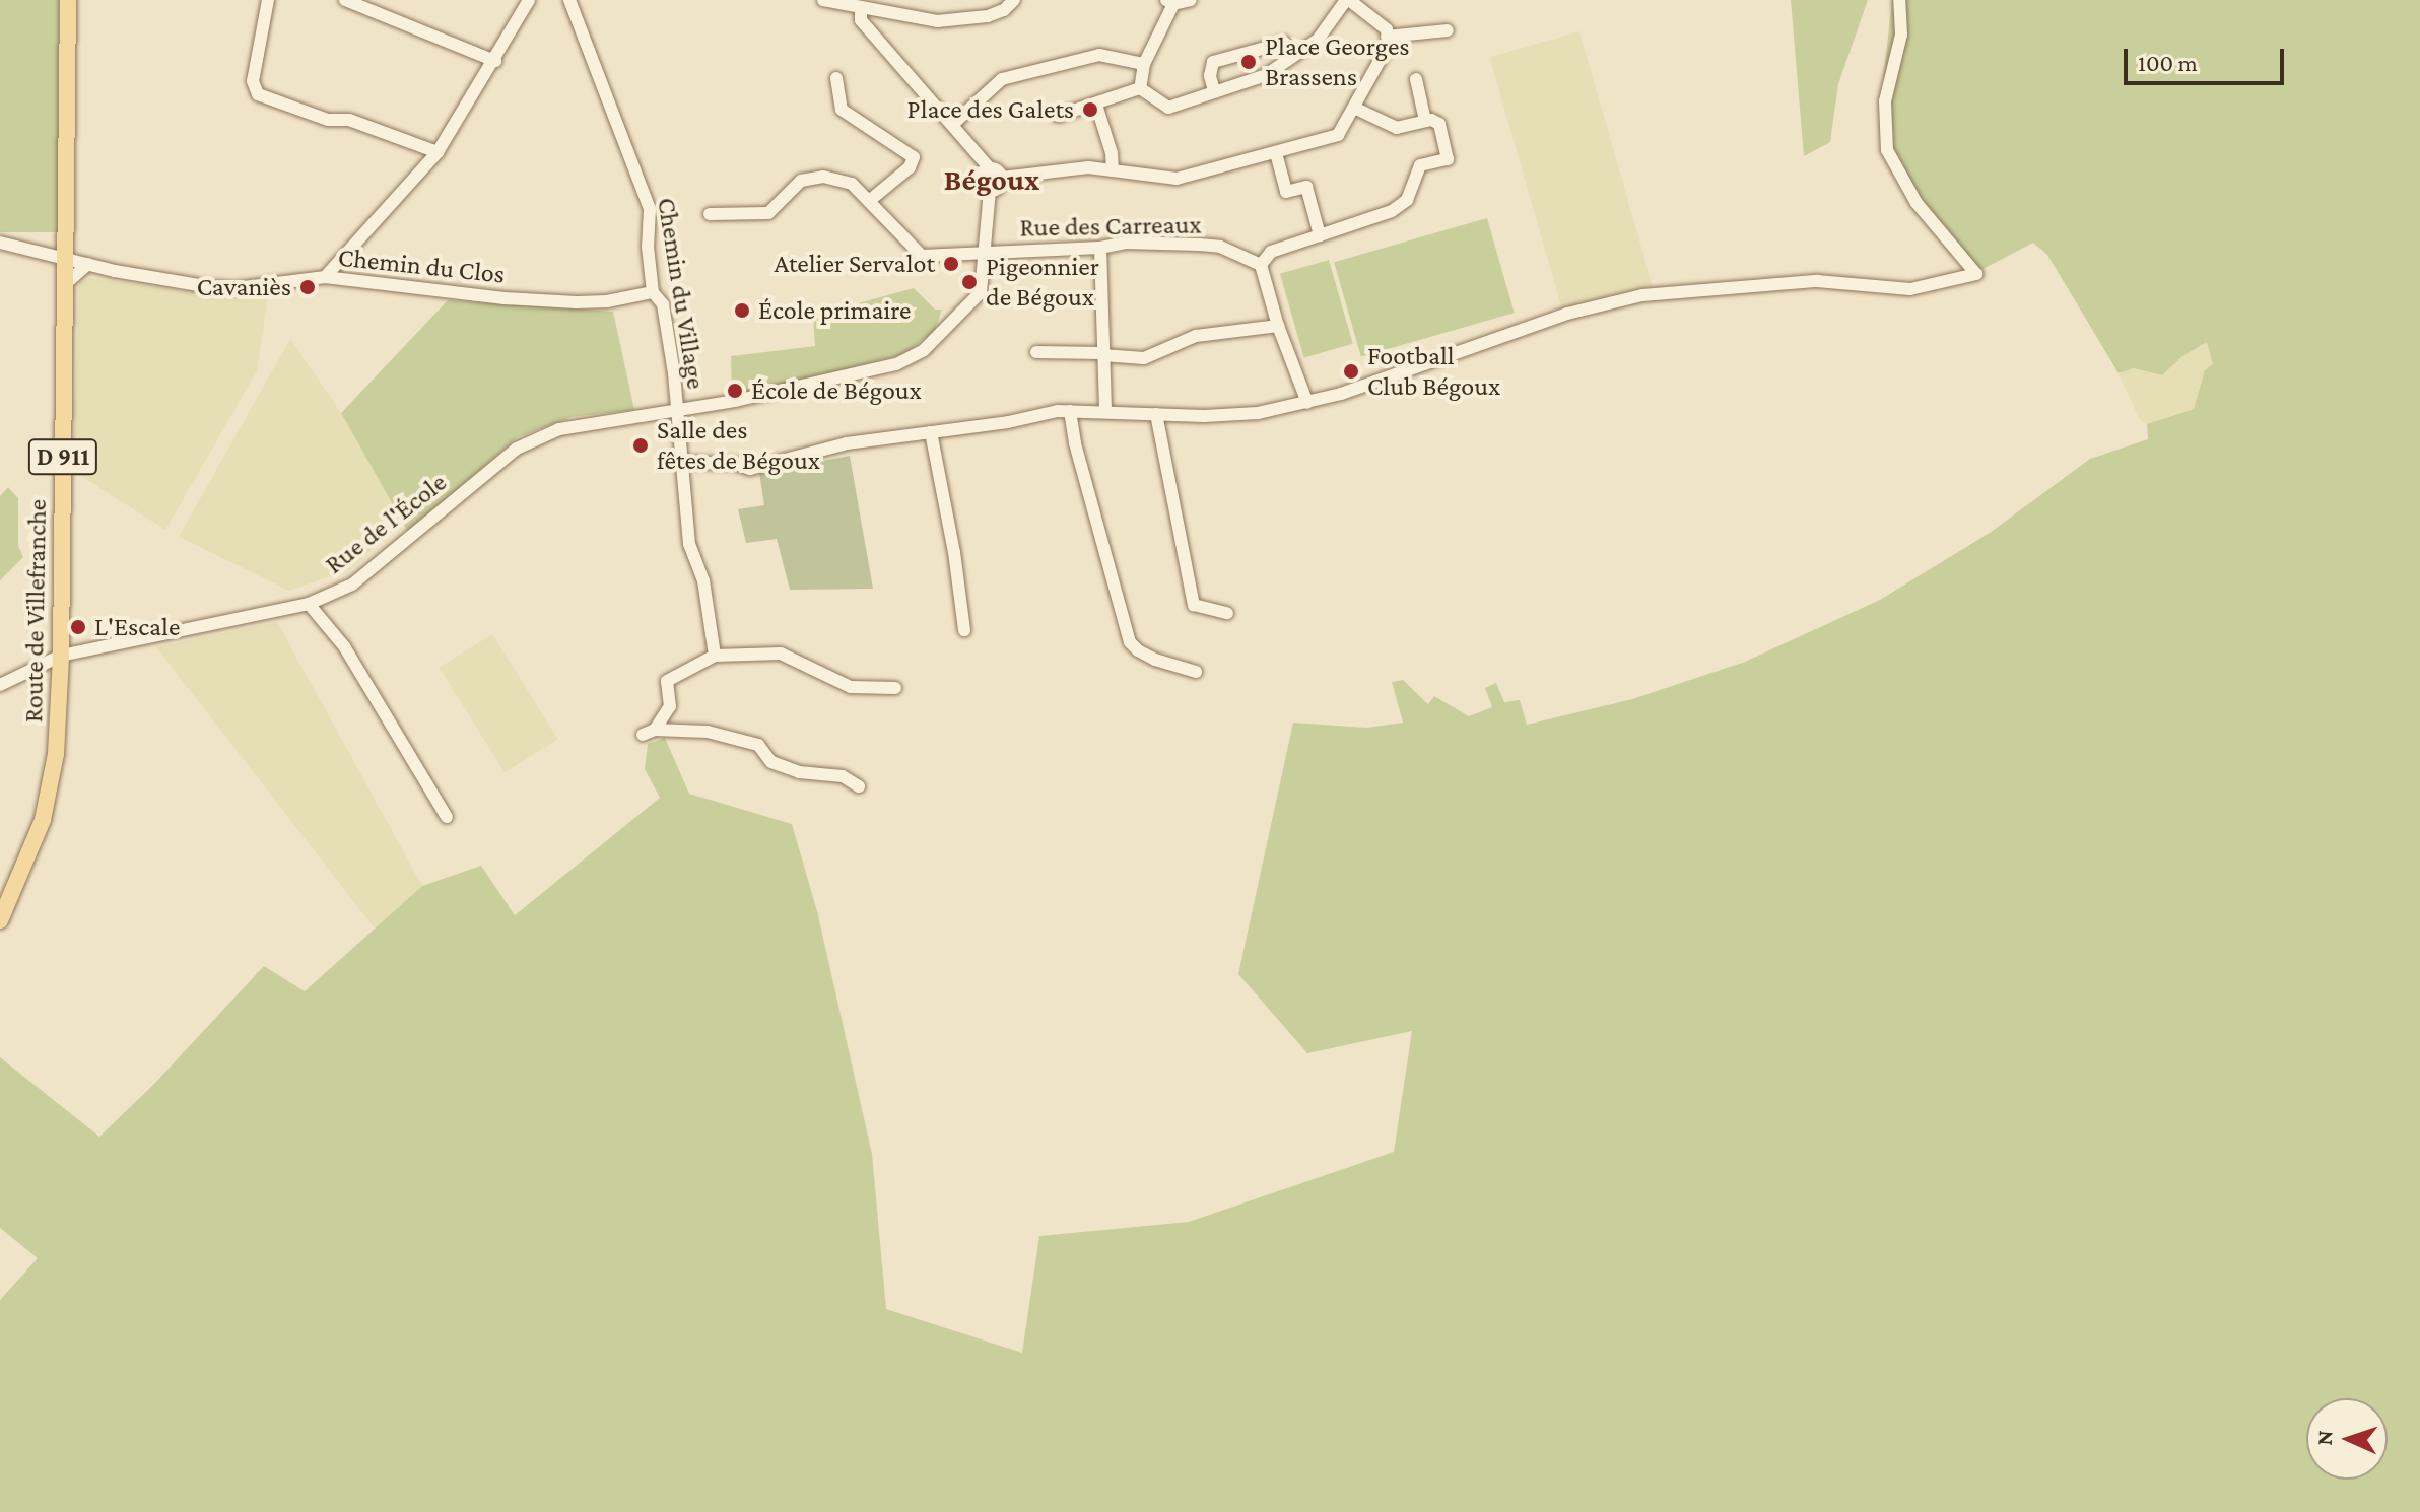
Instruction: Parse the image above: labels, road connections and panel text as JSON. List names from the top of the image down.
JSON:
{
  "streets": {
    "main road": ["D 911", "Route de Villefranche"],
    "street": [
      "Rue des Carreaux",
      "Chemin du Clos",
      "Chemin du Village",
      "Rue de l'École"
    ]
  },
  "crossings": [
    ["Rue des Carreaux", "Rue de l'École"],
    ["Chemin du Clos", "Chemin du Village"],
    ["Chemin du Clos", "Route de Villefranche"],
    ["Chemin du Village", "Rue de l'École"],
    ["Rue de l'École", "Route de Villefranche"]
  ],
  "districts": ["Bégoux"],
  "places": [
    "Place Georges Brassens",
    "Place des Galets",
    "Atelier Servalot",
    "Pigeonnier de Bégoux",
    "Cavaniès",
    "École primaire",
    "Football Club Bégoux",
    "École de Bégoux",
    "Salle des fêtes de Bégoux",
    "L'Escale"
  ],
  "scale_bar": "100 m",
  "north": "left"
}
